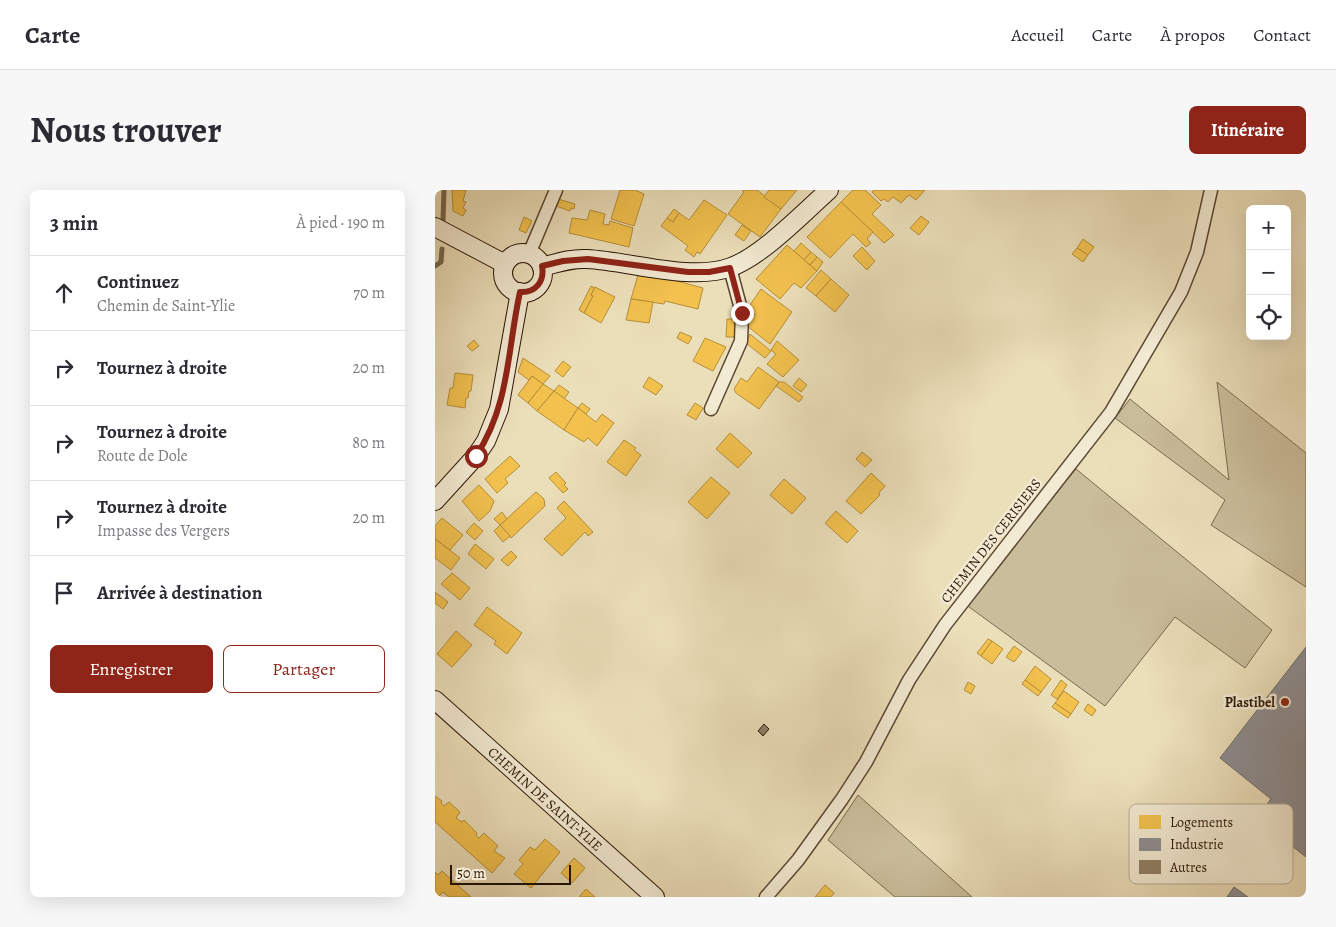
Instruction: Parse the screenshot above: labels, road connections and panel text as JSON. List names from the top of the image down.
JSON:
{
  "streets": {
    "main road": ["CHEMIN DE SAINT-YLIE"],
    "street": ["CHEMIN DES CERISIERS"]
  },
  "places": ["Plastibel"],
  "legend": ["Logements", "Industrie", "Autres"],
  "scale_bar": "50 m",
  "page": {
    "header": "Carte",
    "nav": [
      "Accueil",
      "Carte",
      "À propos",
      "Contact"
    ],
    "title": "Nous trouver",
    "buttons": [
      "Itinéraire",
      ["Enregistrer", "Partager"]
    ],
    "heading": ["3 min", "À pied · 190 m"],
    "map_buttons": ["+", "−"],
    "list": [
      ["Continuez", "Chemin de Saint-Ylie", "70 m"],
      ["Tournez à droite", "20 m"],
      ["Tournez à droite", "Route de Dole", "80 m"],
      ["Tournez à droite", "Impasse des Vergers", "20 m"],
      "Arrivée à destination"
    ],
    "scale": "50 m"
  }
}
